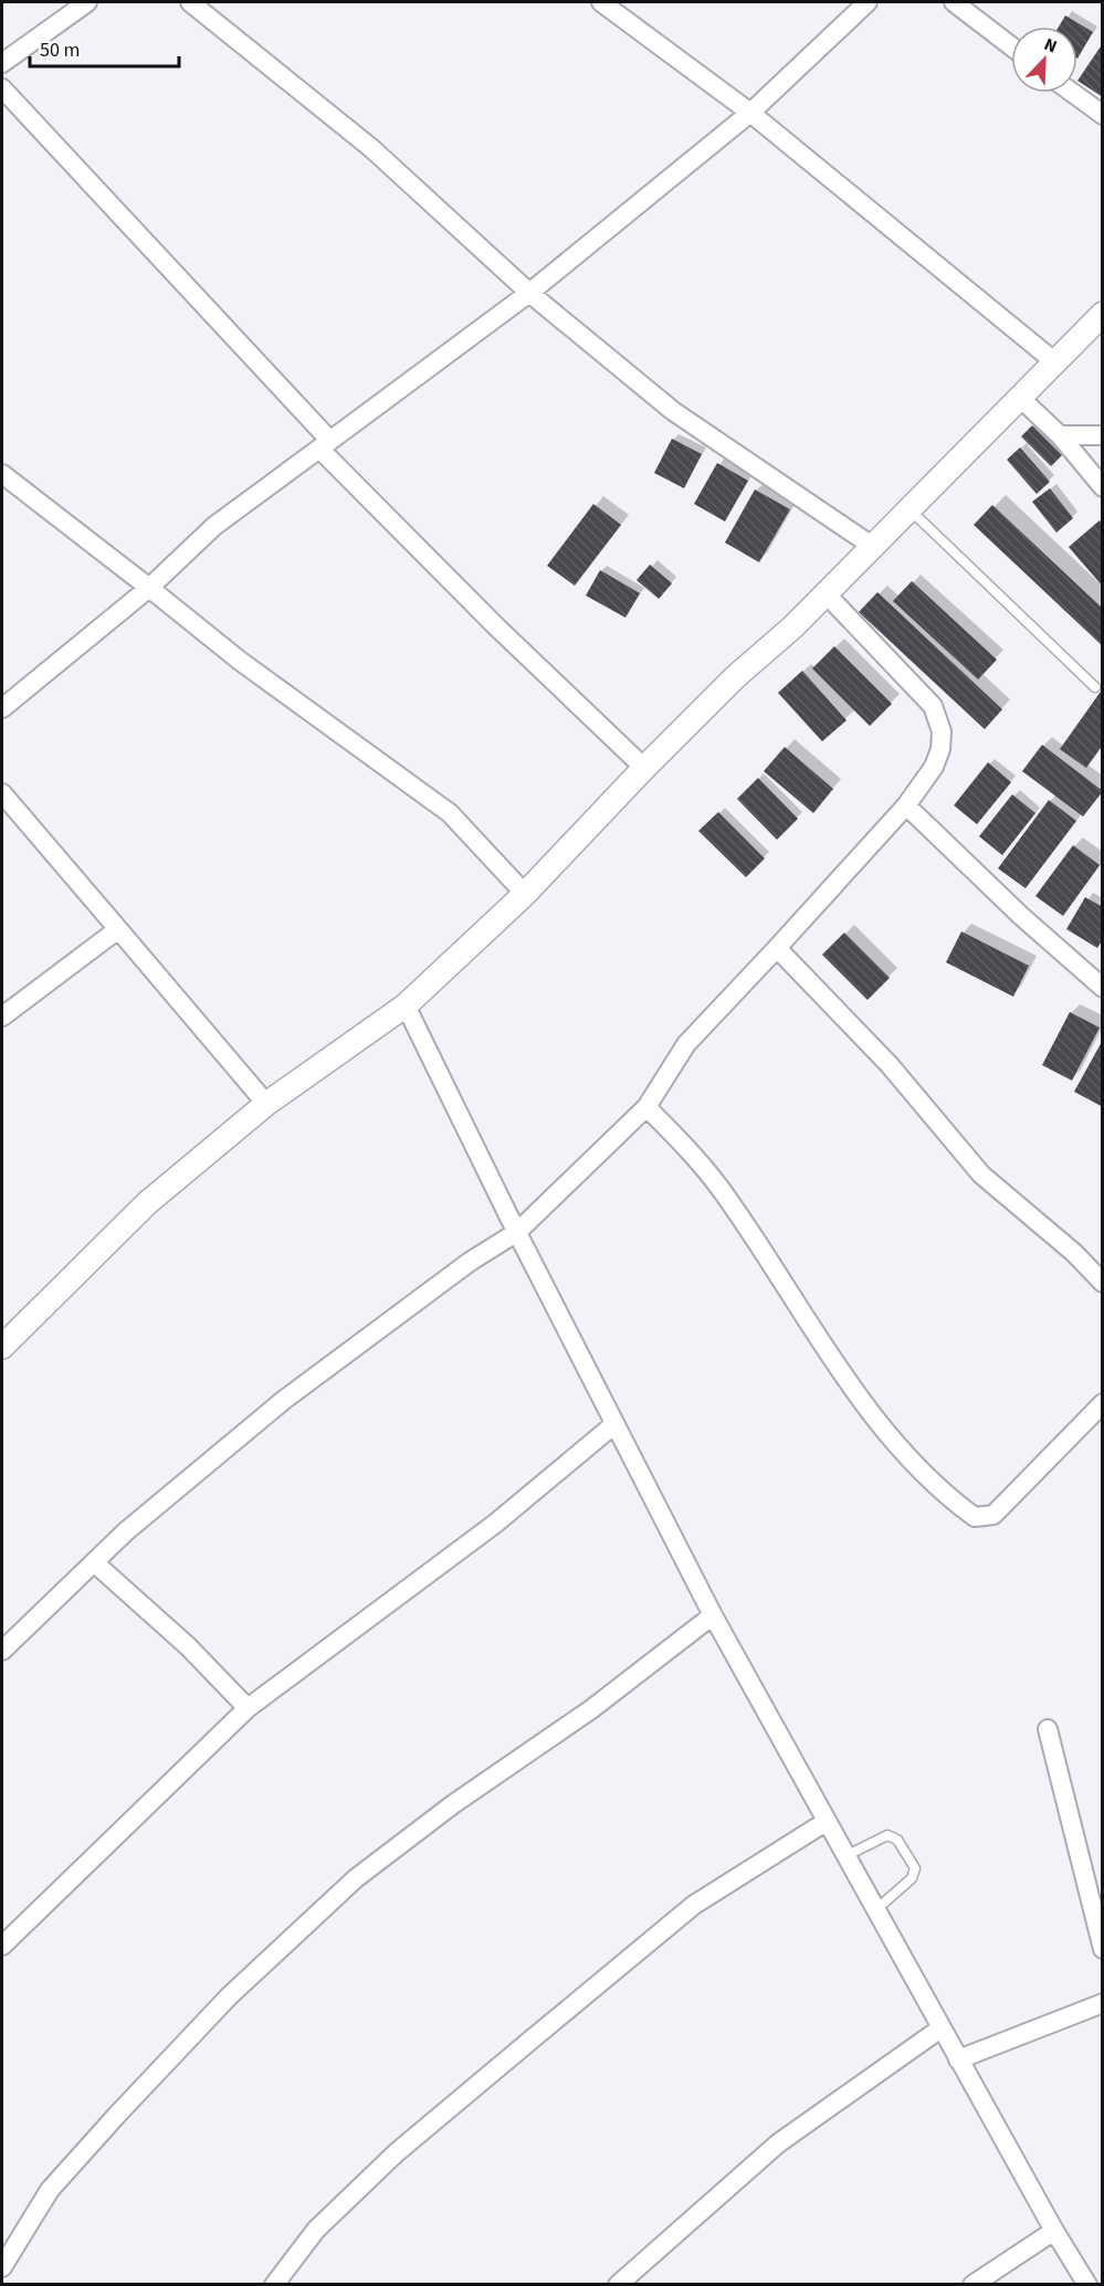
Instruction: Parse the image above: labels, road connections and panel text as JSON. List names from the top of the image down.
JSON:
{
  "scale_bar": "50 m",
  "north": "top right"
}
